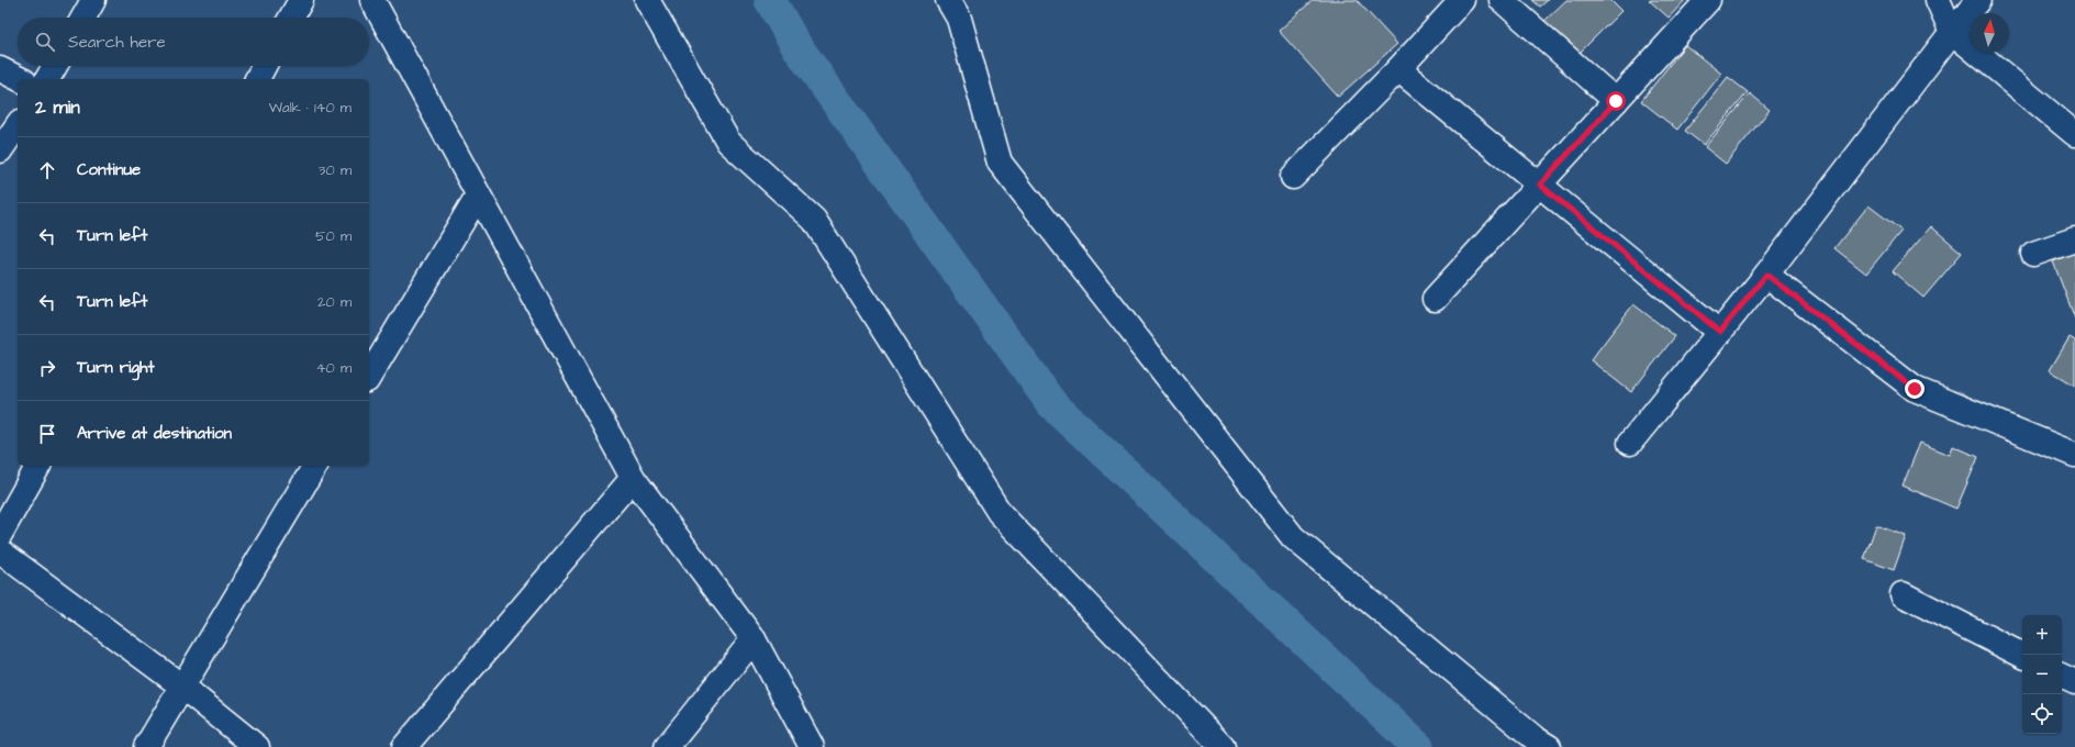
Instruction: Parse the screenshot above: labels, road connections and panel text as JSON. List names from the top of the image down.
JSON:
{
  "north": "top",
  "page": {
    "search": "Search here",
    "heading": ["2 min", "Walk · 140 m"],
    "list": [
      ["Continue", "30 m"],
      ["Turn left", "50 m"],
      ["Turn left", "20 m"],
      ["Turn right", "40 m"],
      "Arrive at destination"
    ],
    "map_buttons": ["+", "−"]
  }
}
